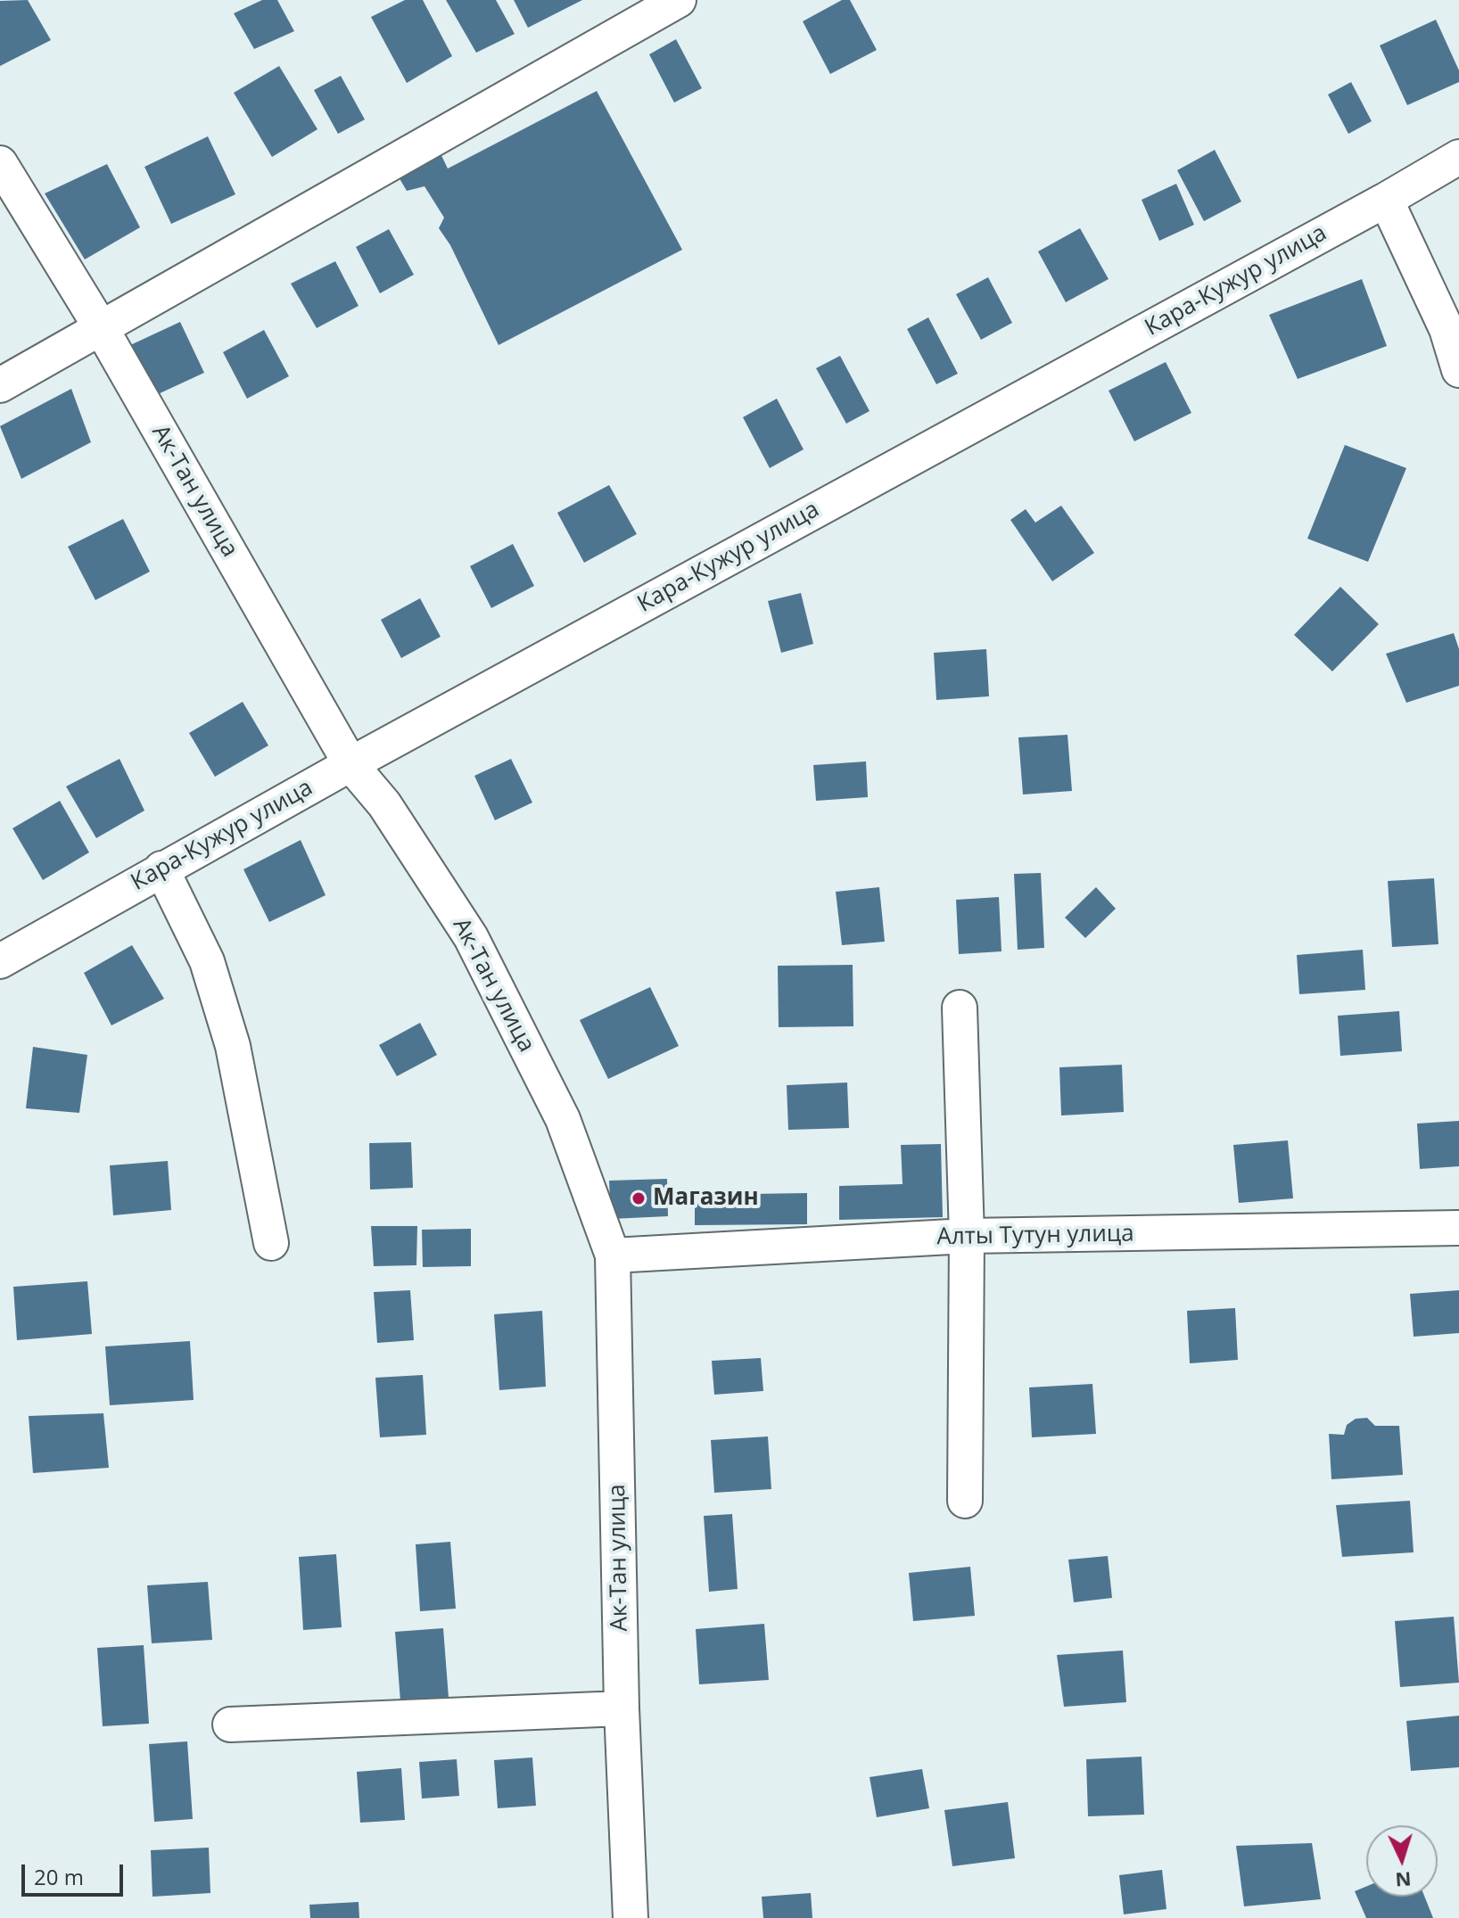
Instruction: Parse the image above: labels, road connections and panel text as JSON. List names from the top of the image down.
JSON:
{
  "streets": {
    "street": ["Кара-Кужур улица", "Ак-Тан улица", "Алты Тутун улица"]
  },
  "crossings": [
    ["Кара-Кужур улица", "Ак-Тан улица"],
    ["Ак-Тан улица", "Алты Тутун улица"]
  ],
  "places": ["Магазин"],
  "scale_bar": "20 m",
  "north": "bottom"
}
